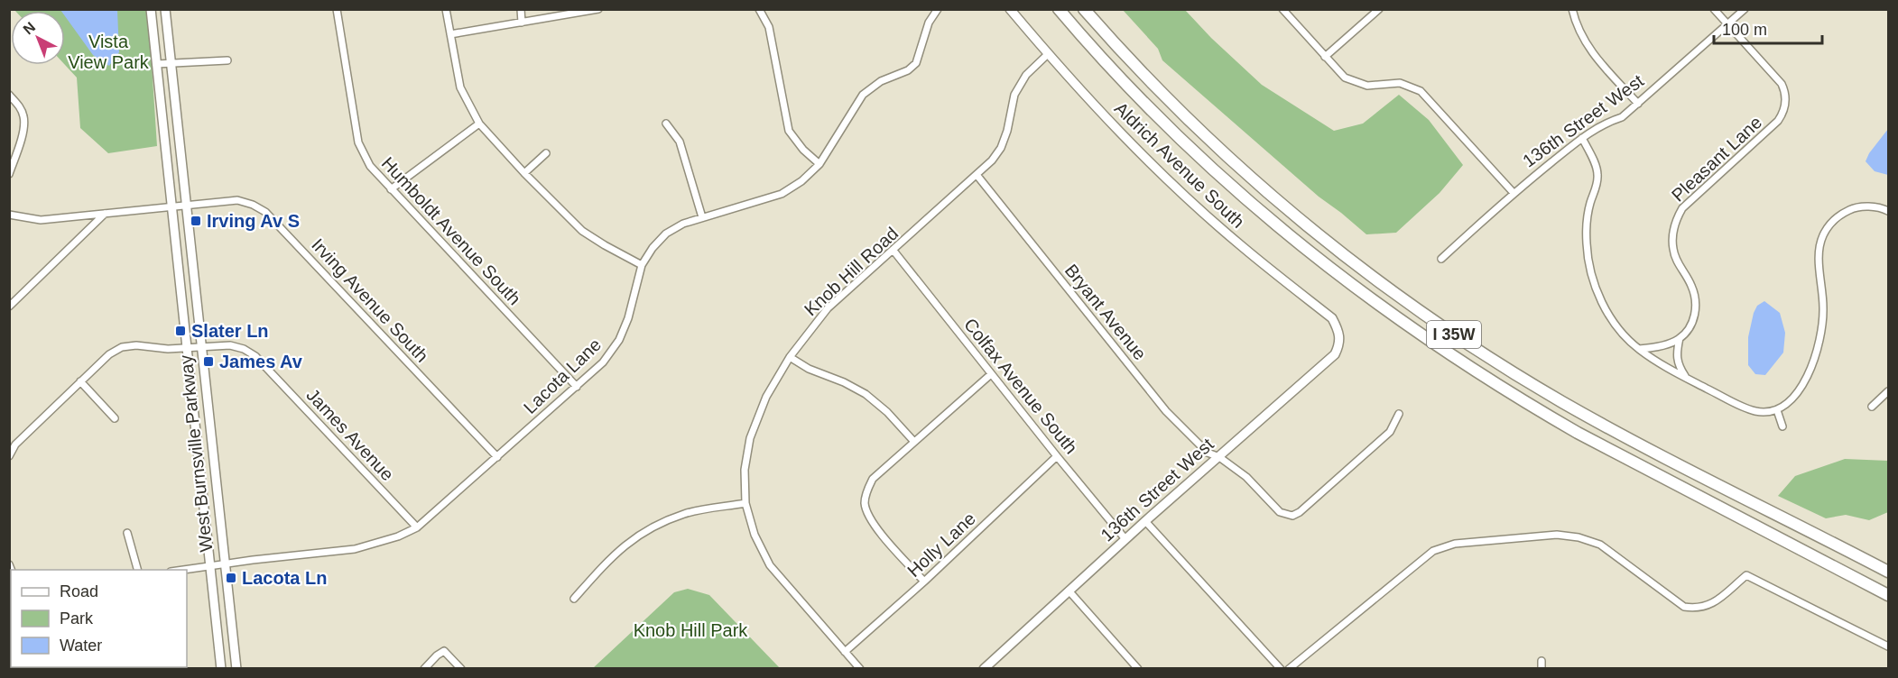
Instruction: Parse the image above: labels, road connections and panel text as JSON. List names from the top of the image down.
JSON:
{
  "streets": {
    "highway": ["I 35W"],
    "street": [
      "136th Street West",
      "Pleasant Lane",
      "Aldrich Avenue South",
      "Humboldt Avenue South",
      "Knob Hill Road",
      "Irving Avenue South",
      "Bryant Avenue",
      "Lacota Lane",
      "Colfax Avenue South",
      "James Avenue",
      "West Burnsville Parkway",
      "Holly Lane"
    ]
  },
  "crossings": [
    ["136th Street West", "Pleasant Lane"],
    ["136th Street West", "Aldrich Avenue South"],
    ["136th Street West", "Bryant Avenue"],
    ["136th Street West", "Colfax Avenue South"],
    ["Aldrich Avenue South", "Knob Hill Road"],
    ["Humboldt Avenue South", "Lacota Lane"],
    ["Knob Hill Road", "Bryant Avenue"],
    ["Knob Hill Road", "Colfax Avenue South"],
    ["Knob Hill Road", "Holly Lane"],
    ["Irving Avenue South", "Lacota Lane"],
    ["Irving Avenue South", "West Burnsville Parkway"],
    ["Lacota Lane", "James Avenue"],
    ["Lacota Lane", "West Burnsville Parkway"],
    ["Colfax Avenue South", "Holly Lane"],
    ["James Avenue", "West Burnsville Parkway"]
  ],
  "parks": ["Vista View Park", "Knob Hill Park"],
  "places": {
    "transit": [
      "Irving Av S",
      "Slater Ln",
      "James Av",
      "Lacota Ln"
    ]
  },
  "legend": ["Road", "Park", "Water"],
  "scale_bar": "100 m",
  "north": "top left"
}
